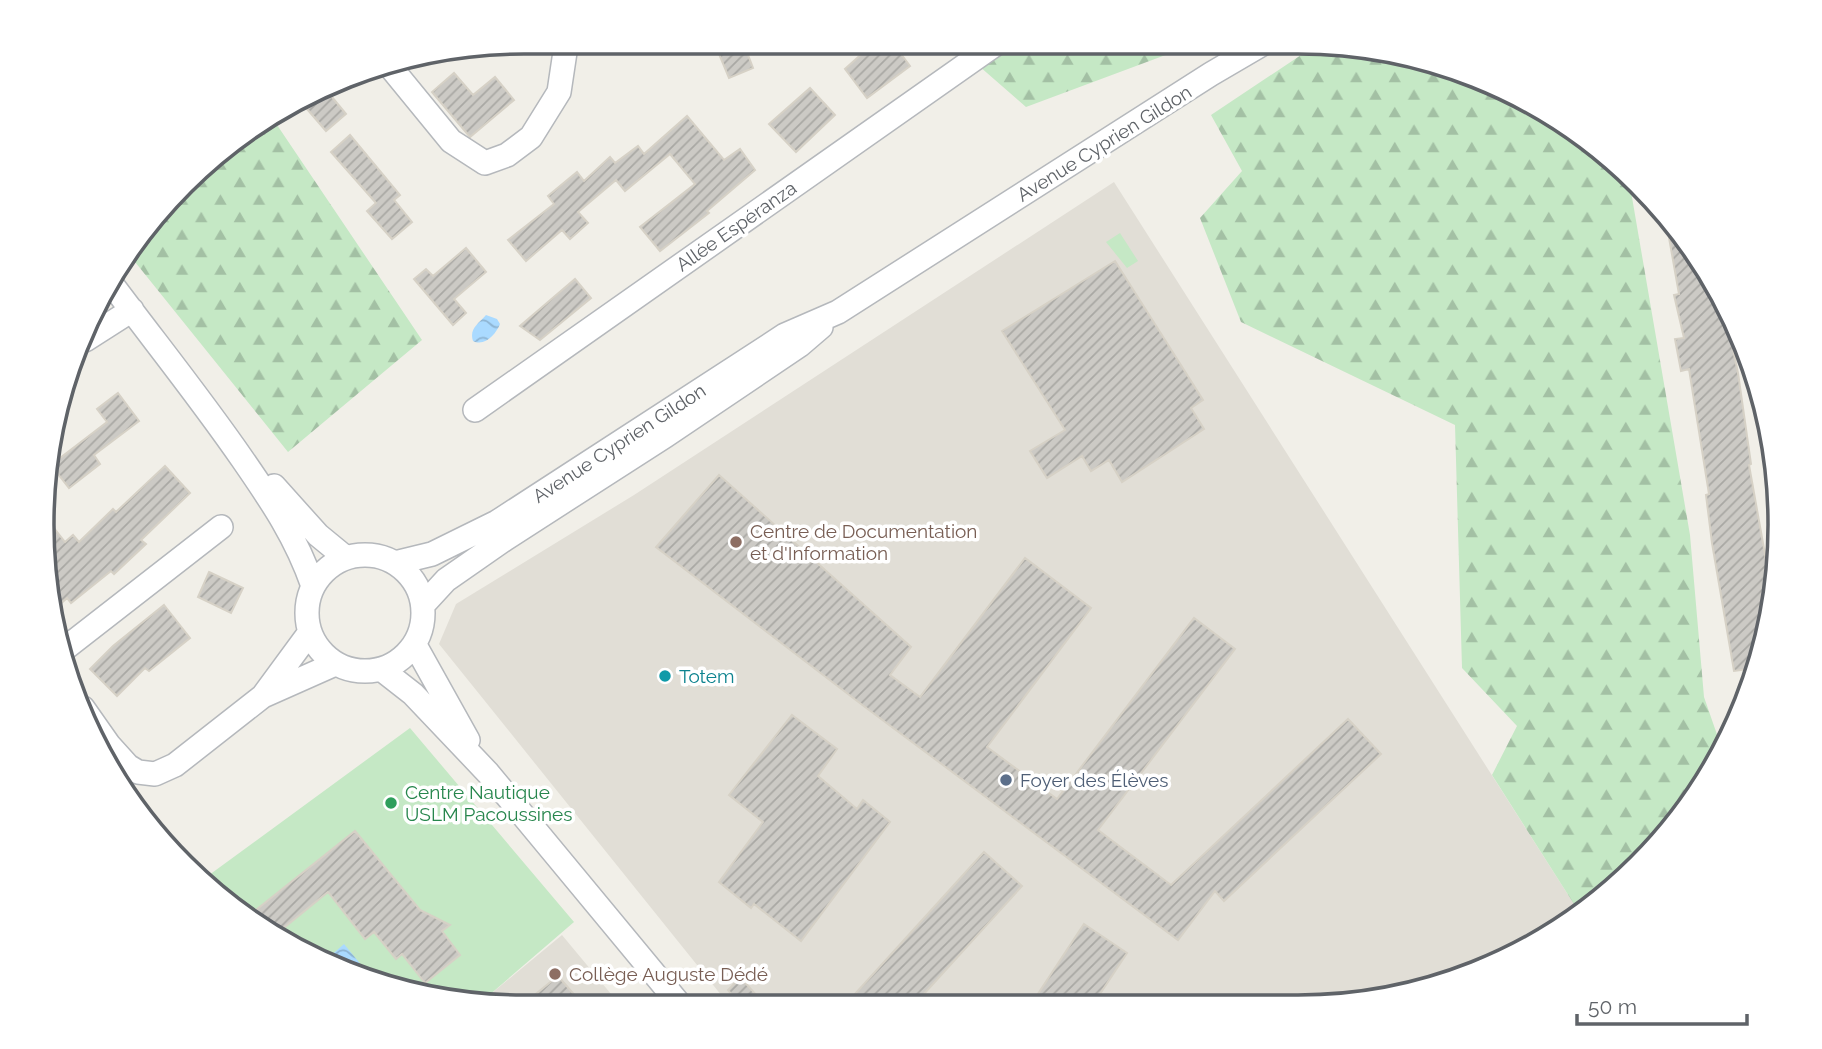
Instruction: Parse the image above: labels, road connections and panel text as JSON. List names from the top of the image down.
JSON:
{
  "streets": {
    "street": ["Avenue Cyprien Gildon", "Allée Espéranza"]
  },
  "places": [
    "Centre de Documentation et d'Information",
    "Totem",
    "Foyer des Élèves",
    "Centre Nautique USLM Pacoussines",
    "Collège Auguste Dédé"
  ],
  "scale_bar": "50 m"
}
